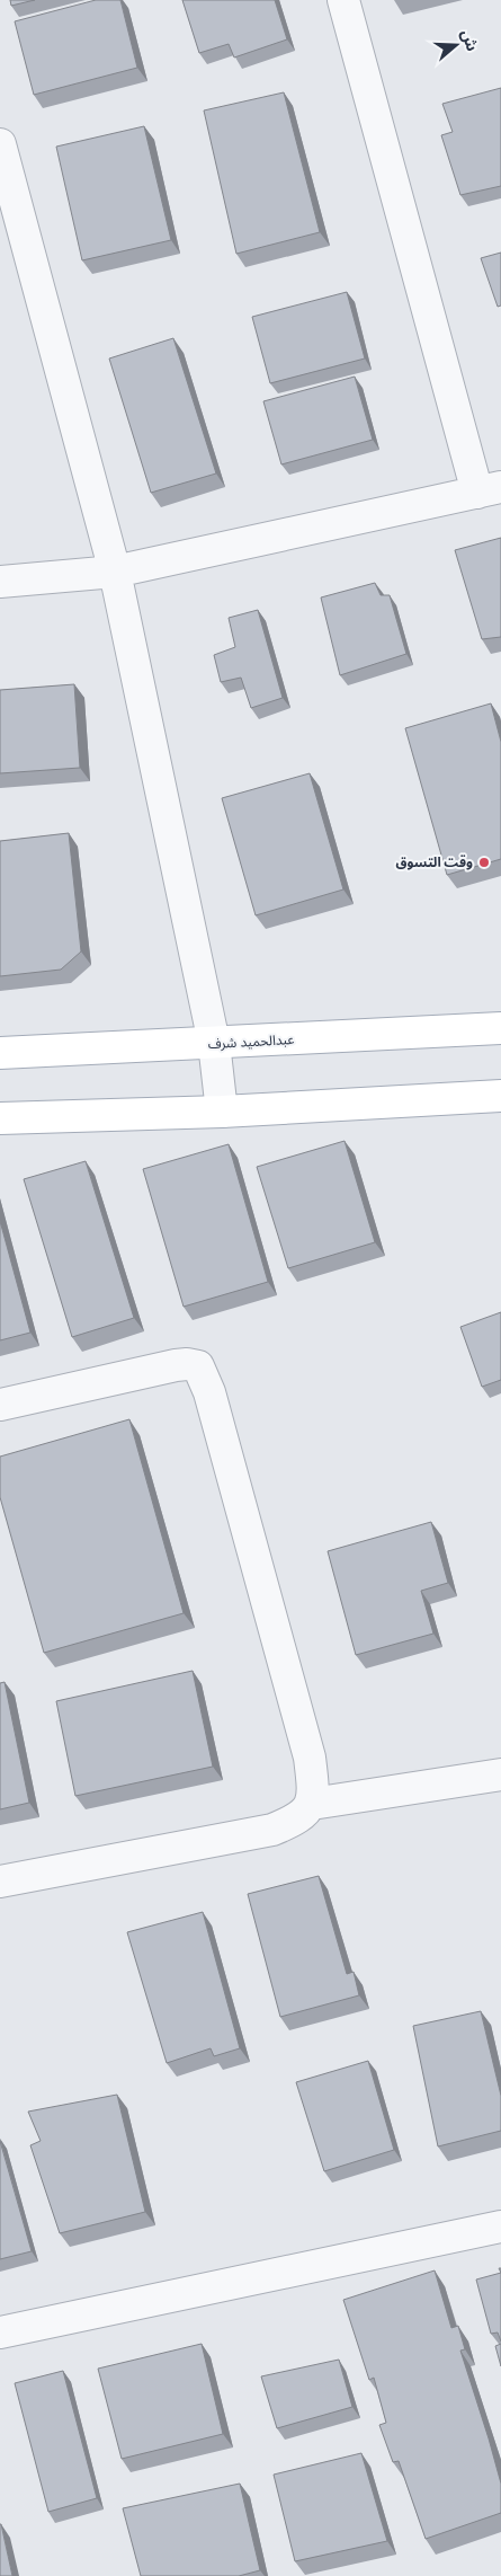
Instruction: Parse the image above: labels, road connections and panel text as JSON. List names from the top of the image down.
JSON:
{
  "streets": {
    "main road": ["عبدالحميد شرف"]
  },
  "places": ["وقت التسوق"],
  "north": "right"
}
